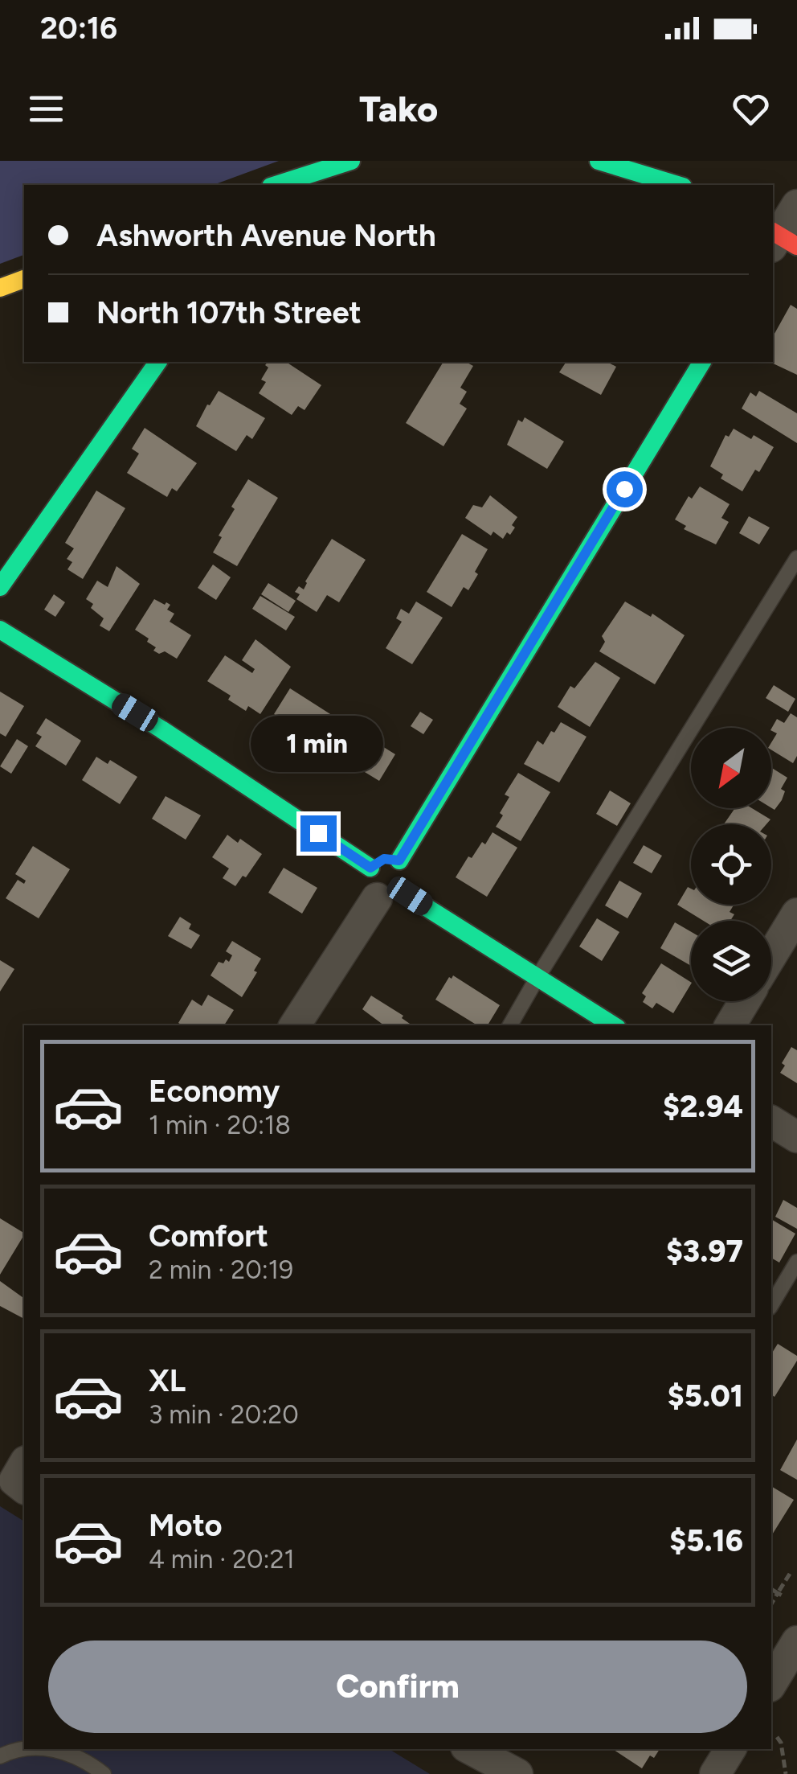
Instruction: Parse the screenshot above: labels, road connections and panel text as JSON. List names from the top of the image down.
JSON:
{
  "north": "bottom left",
  "page": {
    "status": "20:16",
    "header": "Tako",
    "banner": ["Ashworth Avenue North", "North 107th Street"],
    "bubble": "1 min",
    "list": [
      {
        "name": "Economy",
        "note": "1 min · 20:18",
        "value": "$2.94"
      },
      {
        "name": "Comfort",
        "note": "2 min · 20:19",
        "value": "$3.97"
      },
      {
        "name": "XL",
        "note": "3 min · 20:20",
        "value": "$5.01"
      },
      {
        "name": "Moto",
        "note": "4 min · 20:21",
        "value": "$5.16"
      }
    ],
    "buttons": "Confirm"
  }
}
